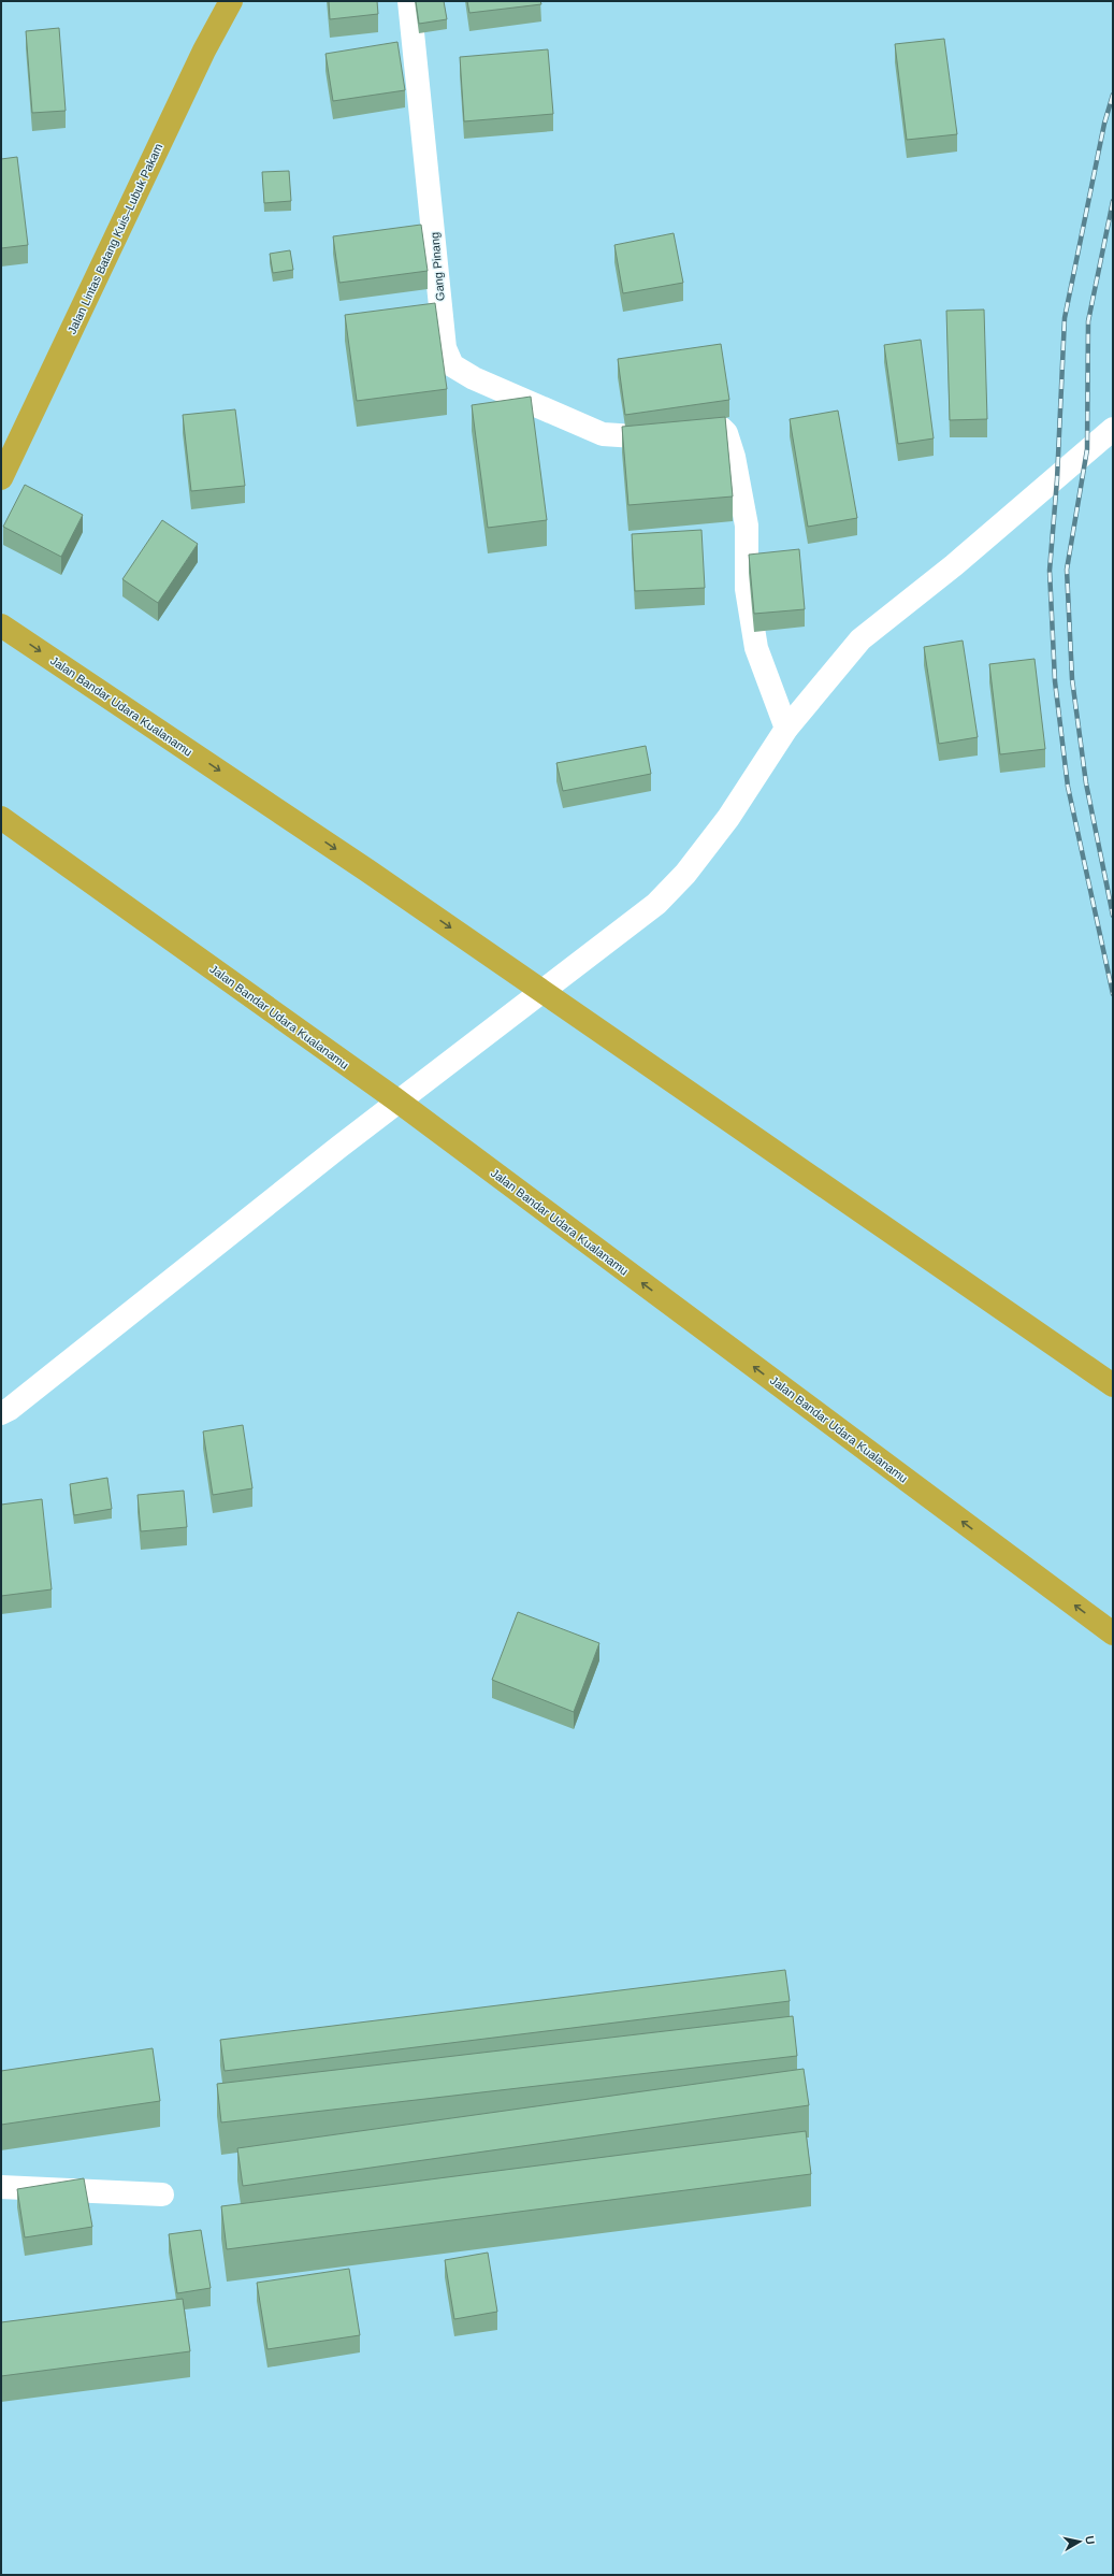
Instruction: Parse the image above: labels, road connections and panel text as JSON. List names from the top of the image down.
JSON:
{
  "streets": {
    "highway": ["Jalan Lintas Batang Kuis–Lubuk Pakam", "Jalan Bandar Udara Kualanamu"],
    "main road": ["Gang Pinang"]
  },
  "north": "right"
}
